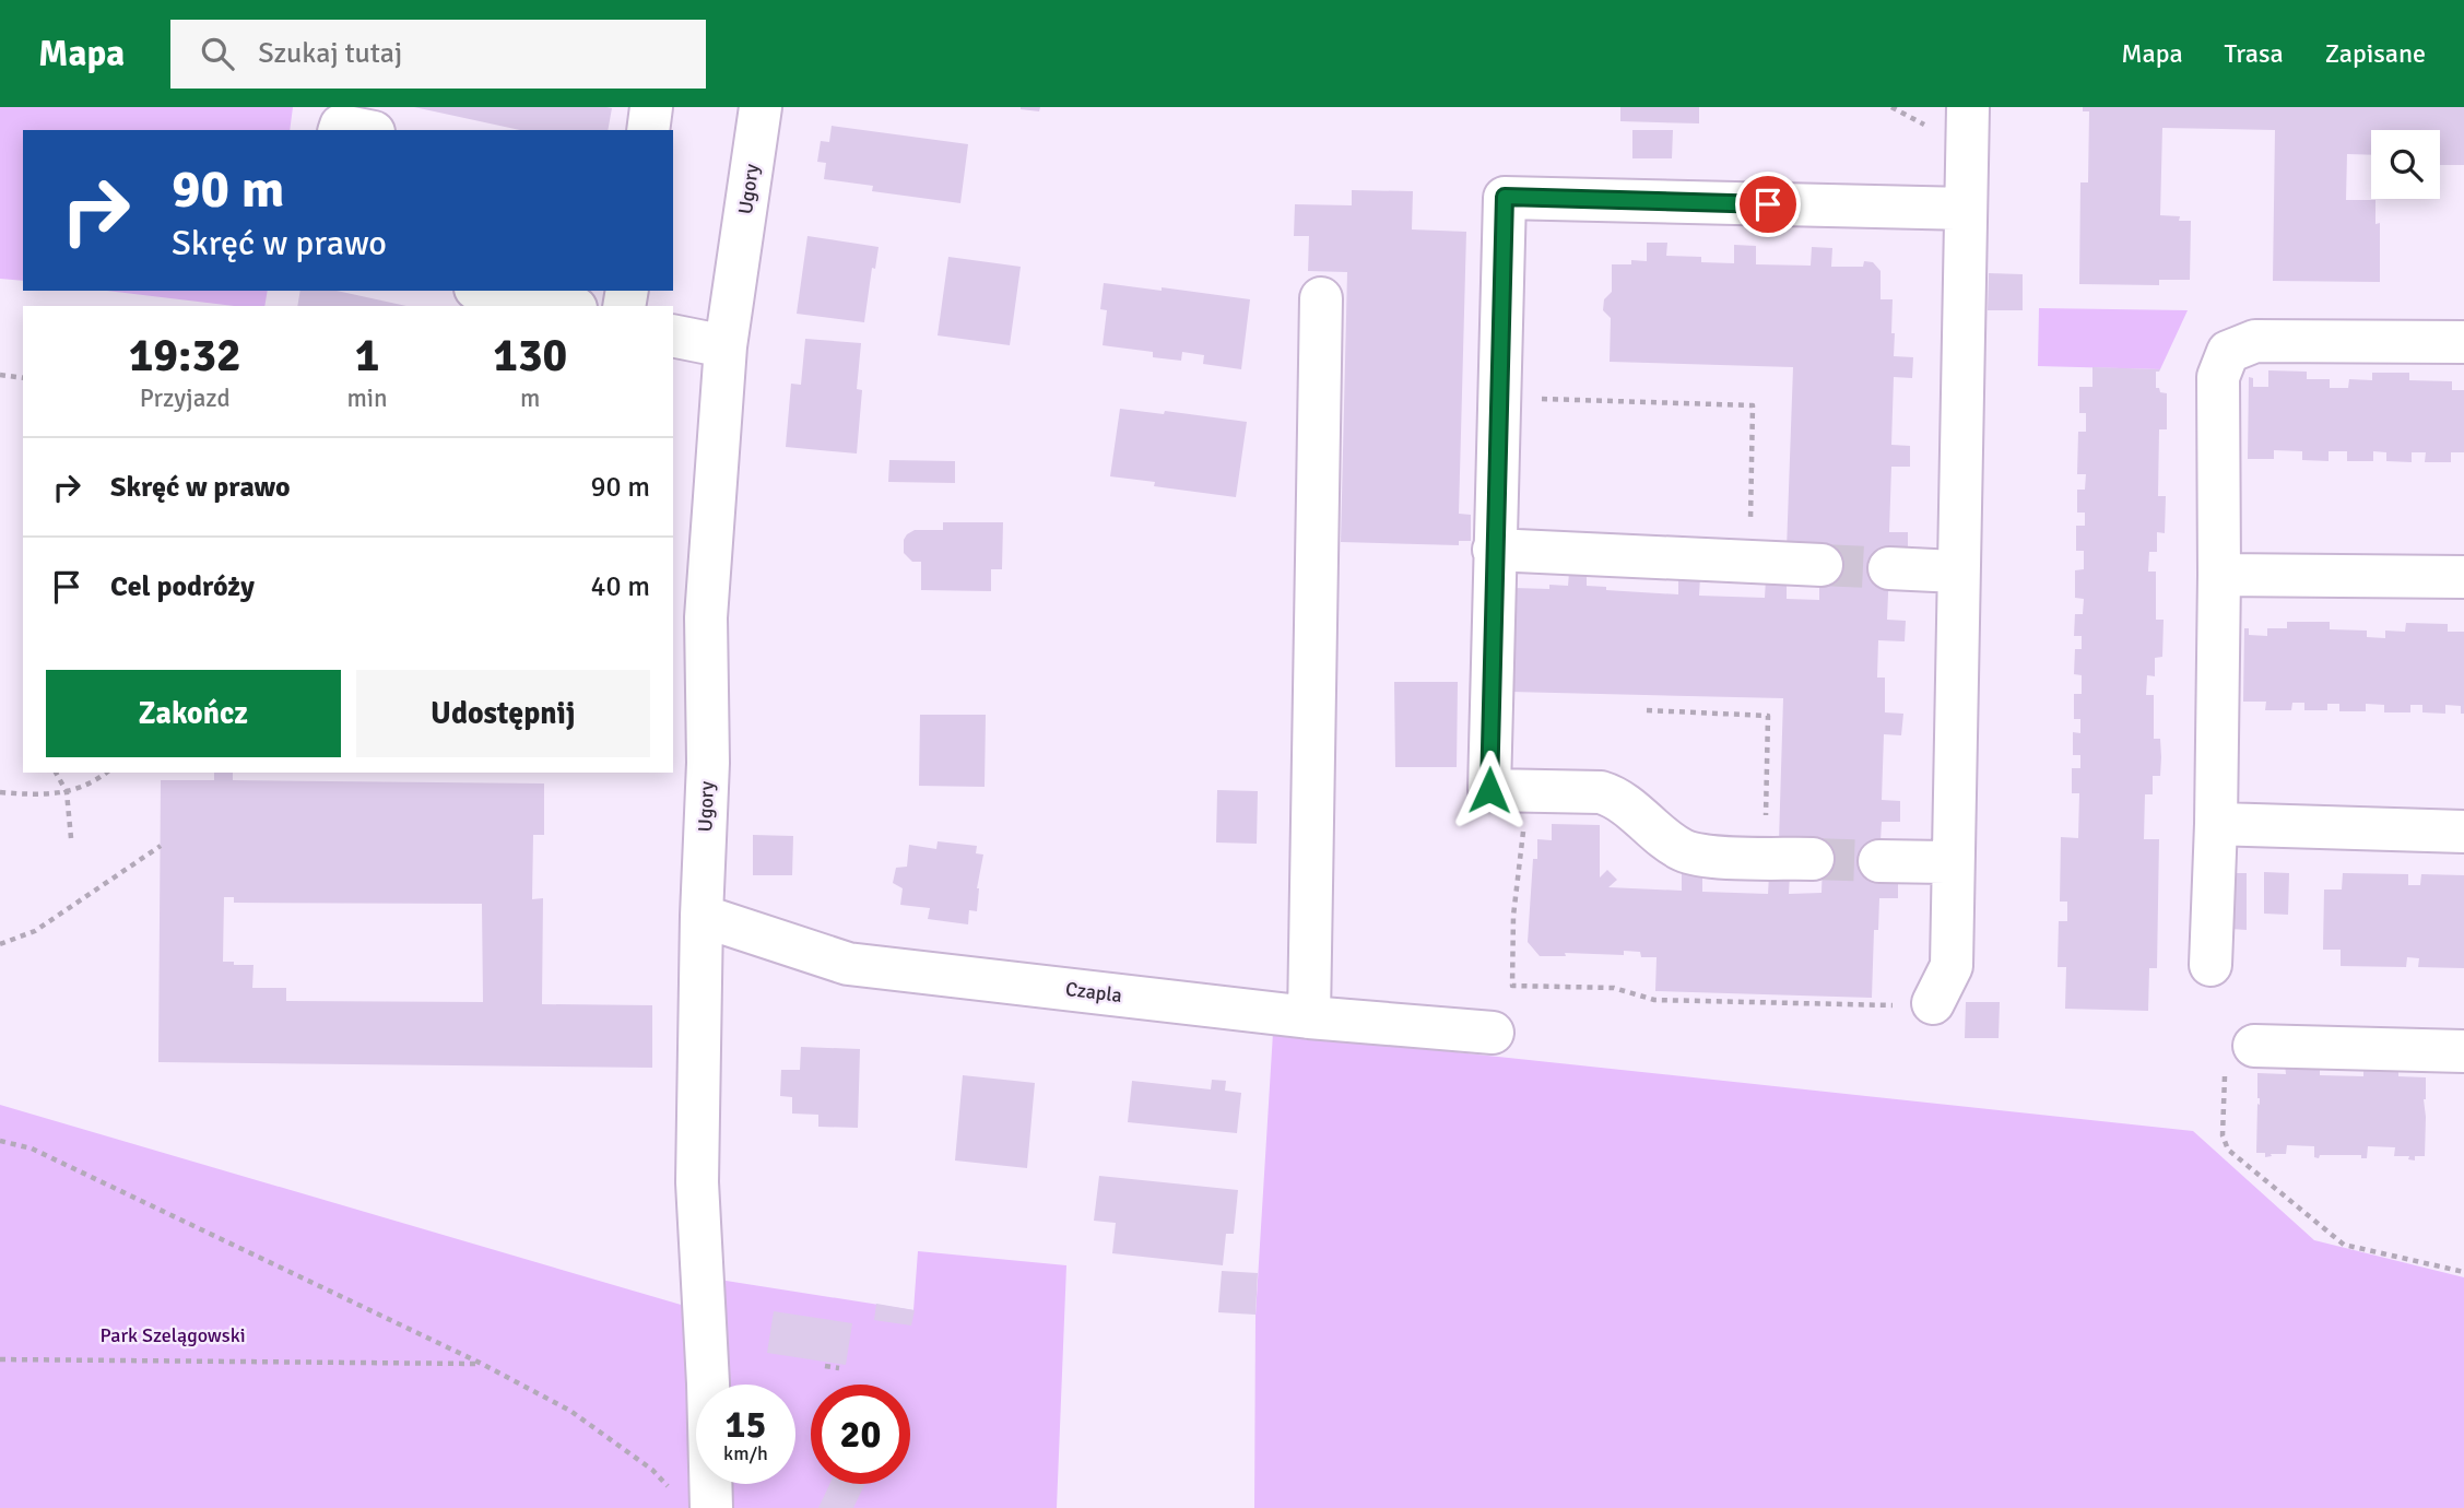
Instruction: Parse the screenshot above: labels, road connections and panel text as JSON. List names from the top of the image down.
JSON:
{
  "streets": {
    "street": ["Ugory", "Czapla"]
  },
  "crossings": [
    ["Ugory", "Czapla"]
  ],
  "parks": ["Park Szelągowski"],
  "page": {
    "header": "Mapa",
    "search": "Szukaj tutaj",
    "nav": ["Mapa", "Trasa", "Zapisane"],
    "turn": ["90 m", "Skręć w prawo"],
    "eta": [
      "19:32",
      "Przyjazd",
      "1",
      "min",
      "130",
      "m"
    ],
    "list": [
      {
        "name": "Skręć w prawo",
        "value": "90 m"
      },
      {
        "name": "Cel podróży",
        "value": "40 m"
      }
    ],
    "buttons": ["Zakończ", "Udostępnij"],
    "speed": "15 km/h",
    "limit": "20"
  }
}
